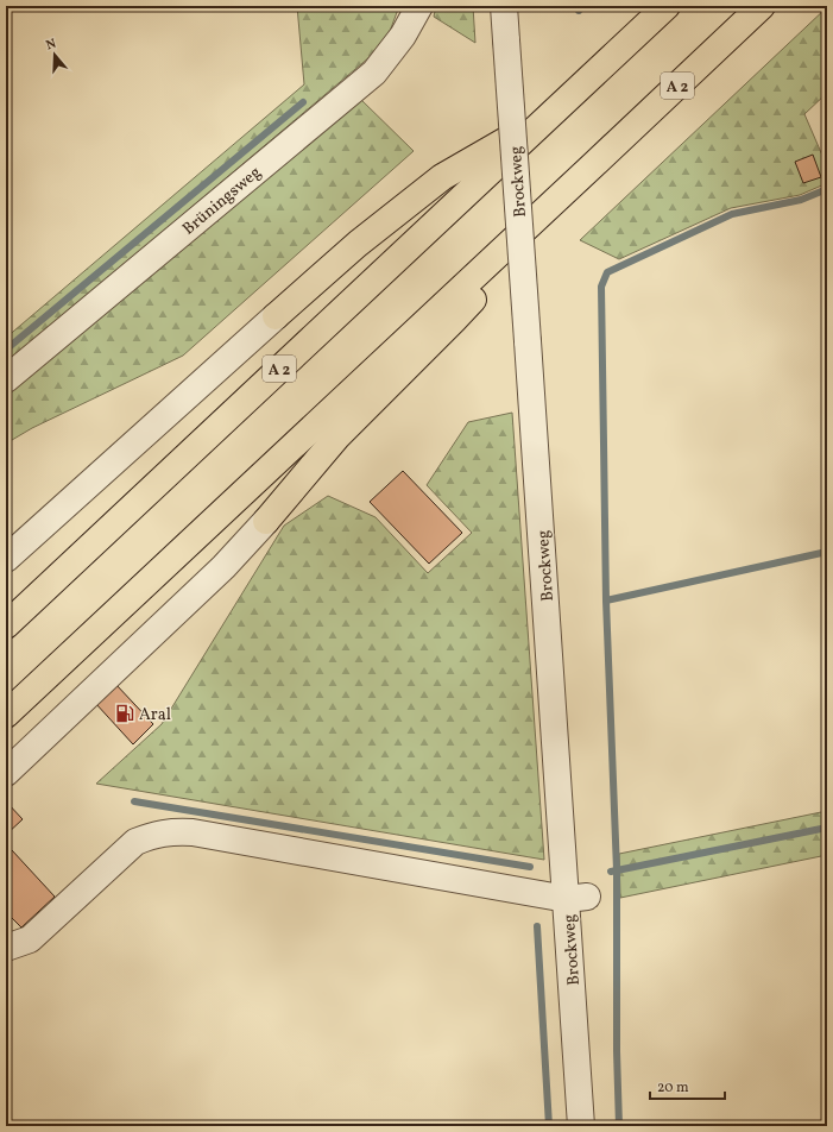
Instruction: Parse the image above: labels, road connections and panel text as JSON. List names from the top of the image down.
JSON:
{
  "streets": {
    "highway": ["A 2"],
    "street": ["Brockweg", "Brüningsweg"]
  },
  "places": {
    "fuel station": ["Aral"]
  },
  "scale_bar": "20 m",
  "north": "top"
}
